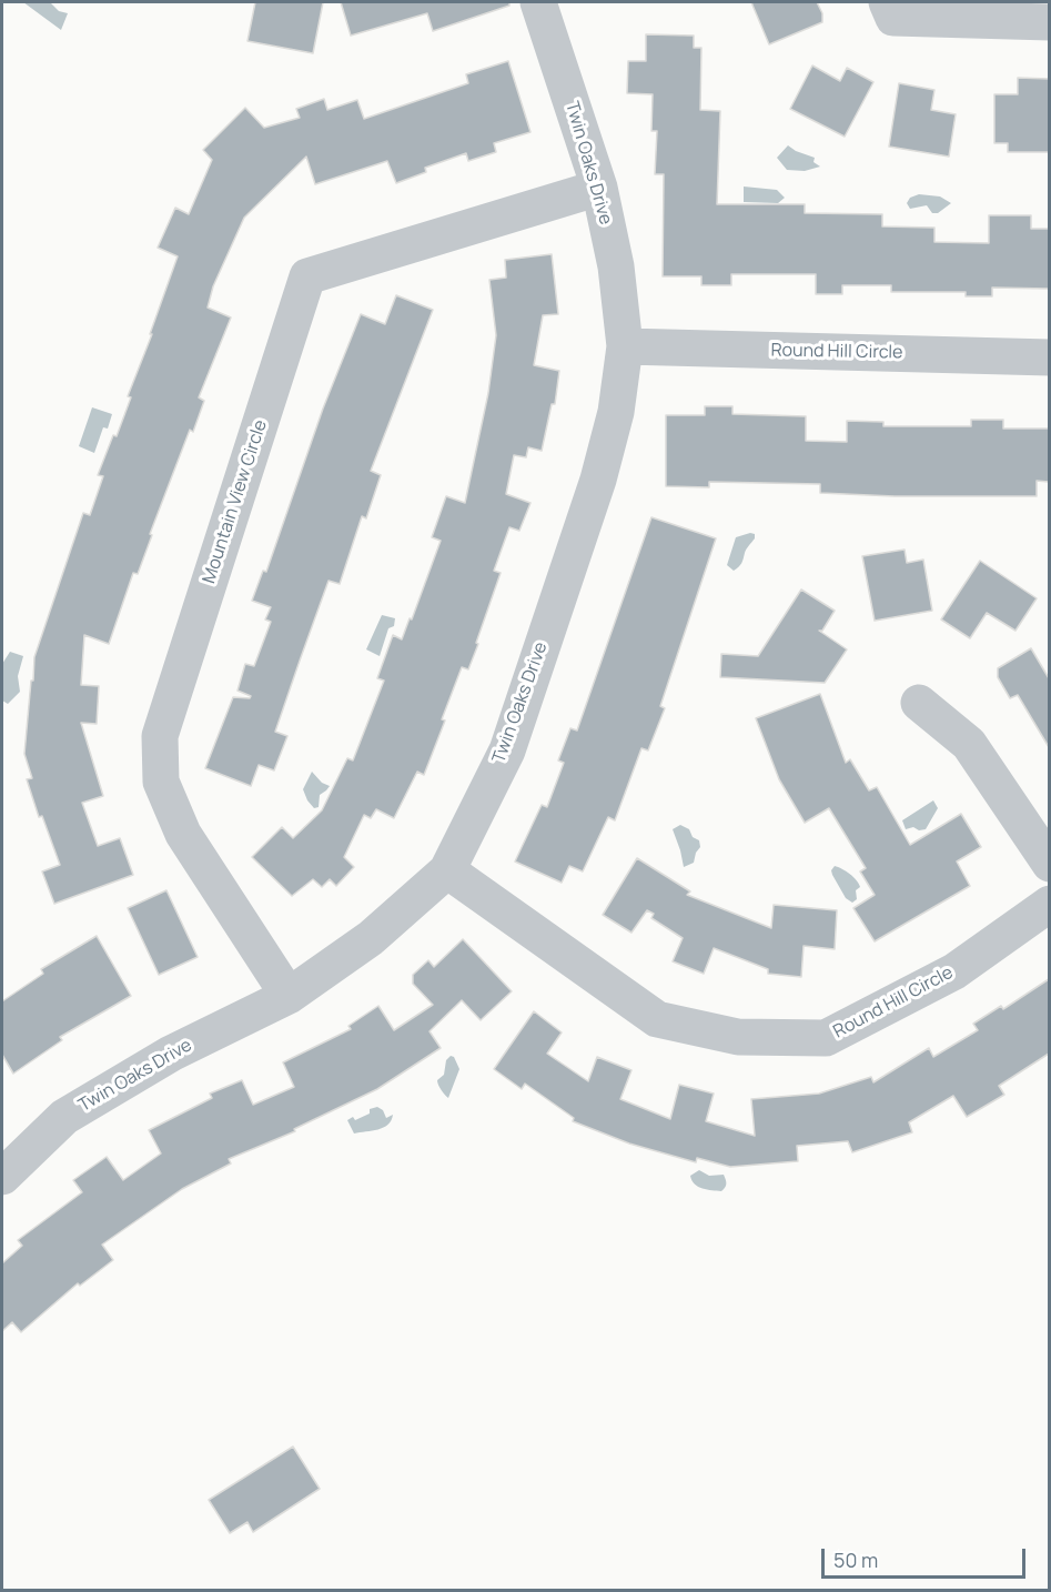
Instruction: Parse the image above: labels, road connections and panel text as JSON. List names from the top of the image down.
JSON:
{
  "streets": {
    "street": ["Twin Oaks Drive", "Round Hill Circle", "Mountain View Circle"]
  },
  "crossings": [
    ["Twin Oaks Drive", "Round Hill Circle"],
    ["Twin Oaks Drive", "Mountain View Circle"]
  ],
  "scale_bar": "50 m"
}
